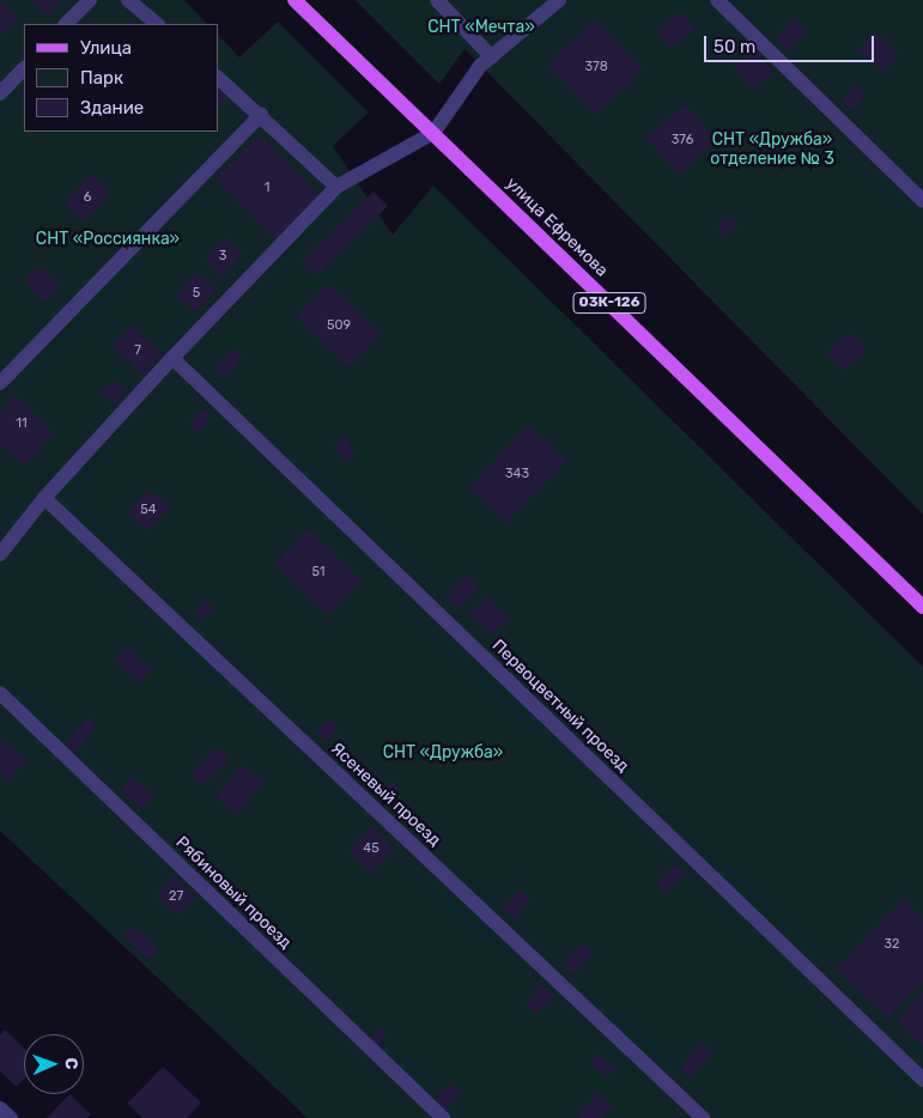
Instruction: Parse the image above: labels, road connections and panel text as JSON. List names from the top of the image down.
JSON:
{
  "streets": {
    "main road": ["улица Ефремова", "03К-126"],
    "street": ["Первоцветный проезд", "Ясеневый проезд", "Рябиновый проезд"]
  },
  "parks": [
    "СНТ «Мечта»",
    "СНТ «Дружба» отделение № 3",
    "СНТ «Россиянка»",
    "СНТ «Дружба»"
  ],
  "house_numbers": [
    "378",
    "376",
    "1",
    "6",
    "3",
    "5",
    "509",
    "7",
    "11",
    "343",
    "54",
    "51",
    "45",
    "27",
    "32"
  ],
  "legend": ["Улица", "Парк", "Здание"],
  "scale_bar": "50 m",
  "north": "right"
}
